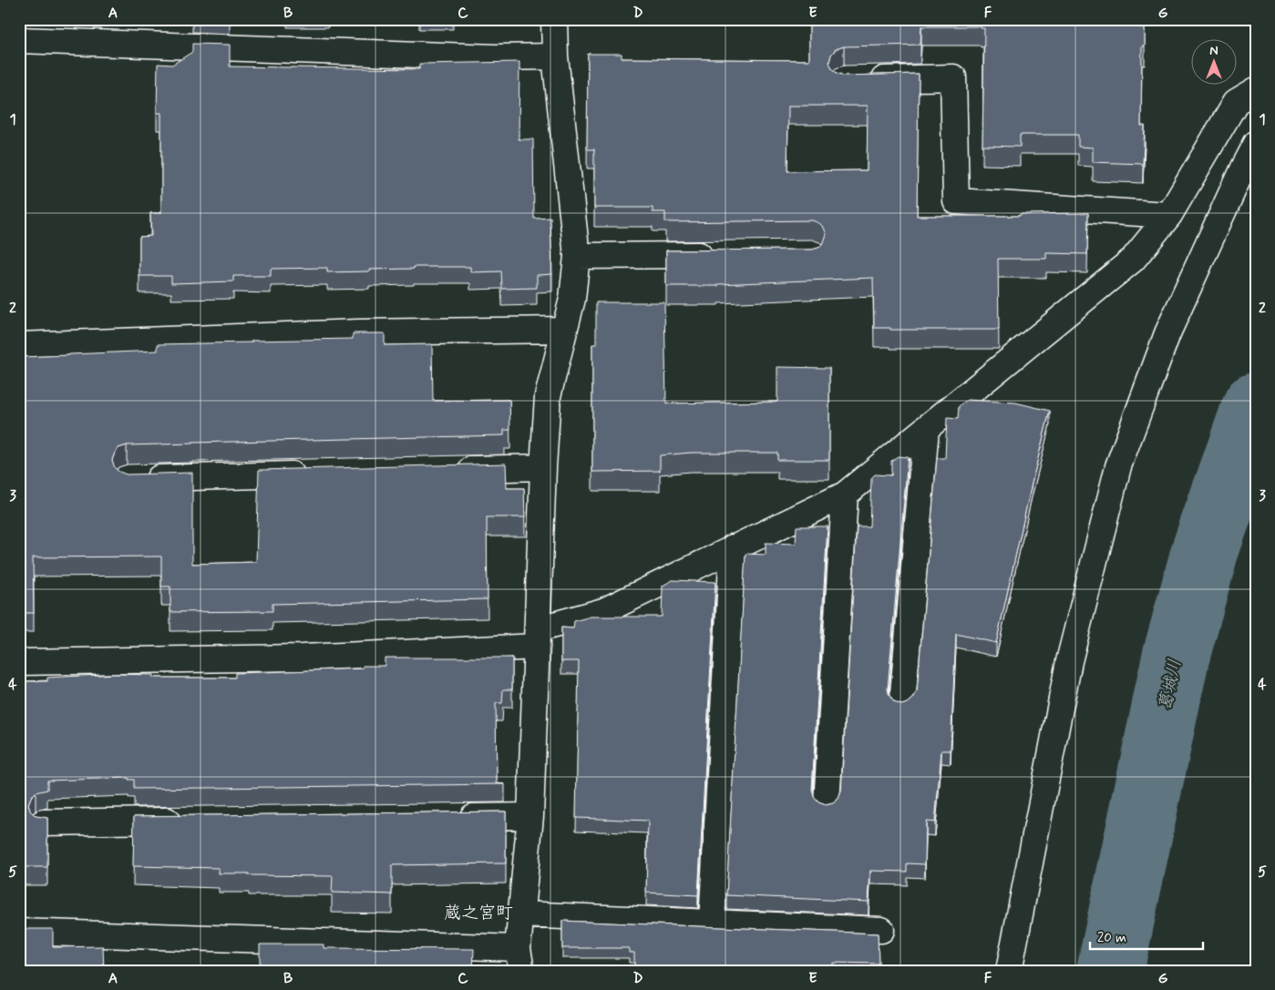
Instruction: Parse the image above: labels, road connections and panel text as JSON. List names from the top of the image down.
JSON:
{
  "districts": ["蔵之宮町"],
  "water": ["葛城川"],
  "scale_bar": "20 m",
  "north": "top",
  "grid": {
    "columns": [
      "A",
      "B",
      "C",
      "D",
      "E",
      "F",
      "G"
    ],
    "rows": [
      "1",
      "2",
      "3",
      "4",
      "5"
    ]
  }
}
